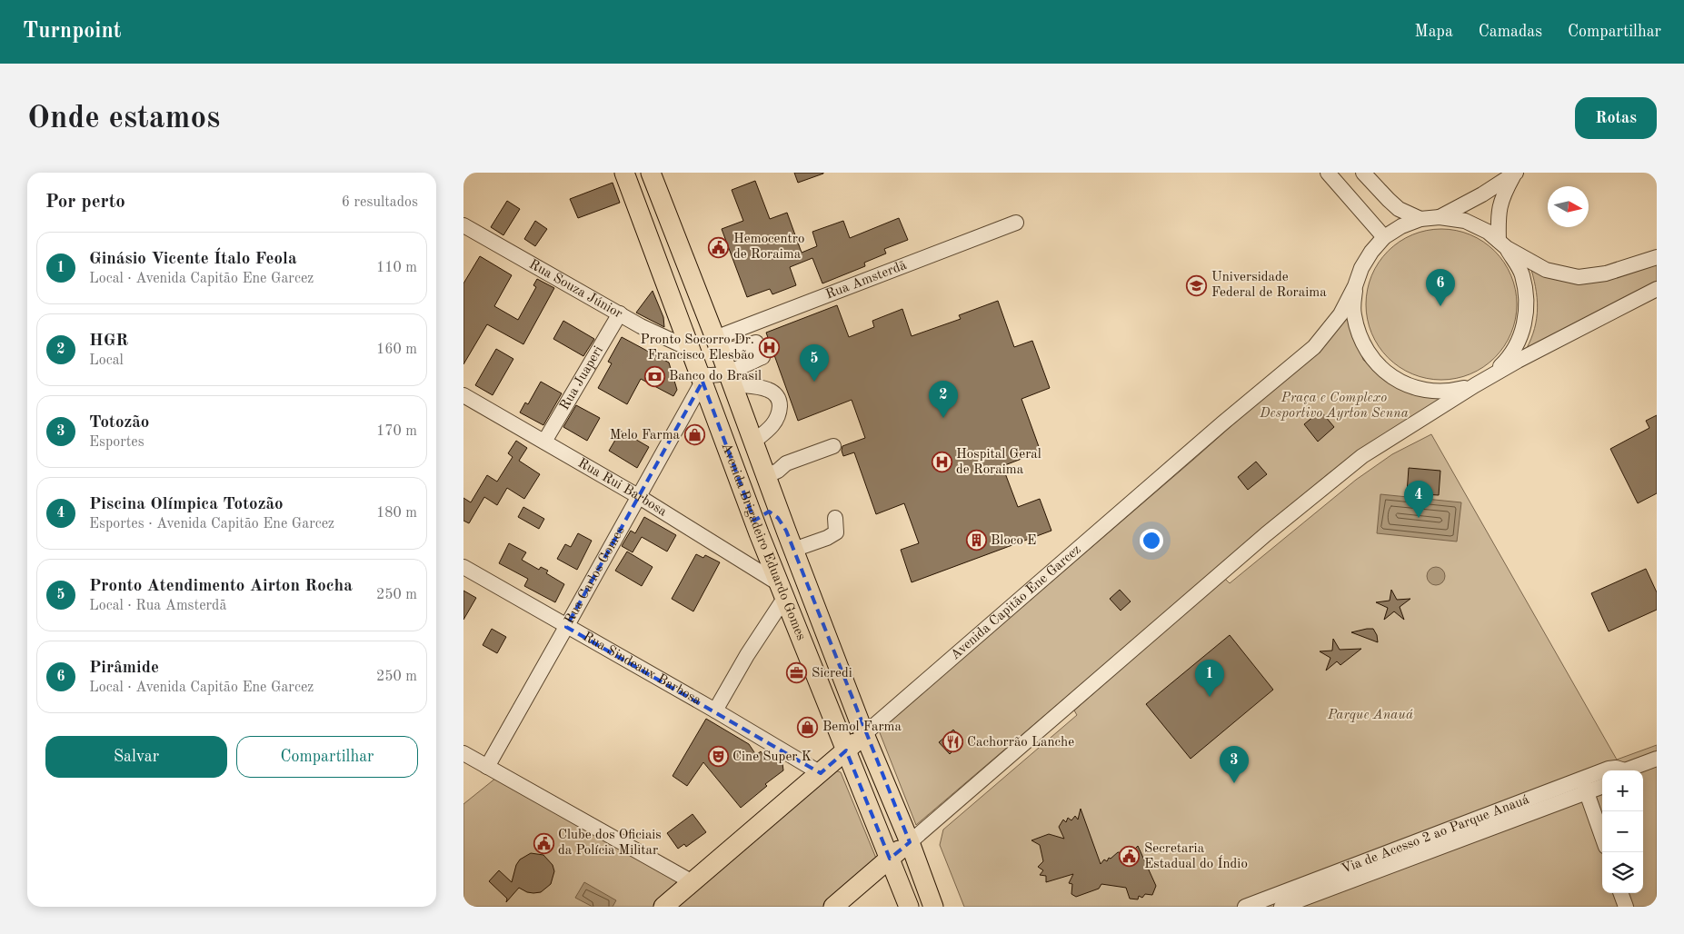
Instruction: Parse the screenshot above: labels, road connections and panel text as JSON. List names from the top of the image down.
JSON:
{
  "streets": {
    "main road": ["Avenida Brigadeiro Eduardo Gomes", "Avenida Capitão Ene Garcez"],
    "street": [
      "Rua Amsterdã",
      "Rua Souza Júnior",
      "Rua Juaperi",
      "Rua Rui Barbosa",
      "Rua Carlos Gomes",
      "Rua Sindeaux Barbosa",
      "Via de Acesso 2 ao Parque Anauá"
    ]
  },
  "crossings": [
    ["Rua Amsterdã", "Avenida Brigadeiro Eduardo Gomes"],
    ["Rua Souza Júnior", "Rua Juaperi"],
    ["Rua Souza Júnior", "Avenida Brigadeiro Eduardo Gomes"],
    ["Rua Juaperi", "Rua Rui Barbosa"],
    ["Rua Rui Barbosa", "Avenida Brigadeiro Eduardo Gomes"],
    ["Rua Rui Barbosa", "Rua Carlos Gomes"],
    ["Avenida Brigadeiro Eduardo Gomes", "Rua Carlos Gomes"],
    ["Avenida Brigadeiro Eduardo Gomes", "Avenida Capitão Ene Garcez"],
    ["Rua Carlos Gomes", "Rua Sindeaux Barbosa"],
    ["Avenida Capitão Ene Garcez", "Rua Sindeaux Barbosa"]
  ],
  "parks": ["Praça e Complexo Desportivo Ayrton Senna", "Parque Anauá"],
  "places": {
    "public building": ["Hemocentro de Roraima", "Clube dos Oficiais da Polícia Militar", "Secretaria Estadual do Índio"],
    "school or university": ["Universidade Federal de Roraima"],
    "hospital": ["Pronto Socorro Dr. Francisco Elesbão", "Hospital Geral de Roraima"],
    "bank": ["Banco do Brasil"],
    "shop": ["Melo Farma", "Bemol Farma"],
    "building": ["Bloco E"],
    "office": ["Sicredi"],
    "restaurant": ["Cachorrão Lanche"],
    "theatre": ["Cine Super K"]
  },
  "north": "right",
  "page": {
    "header": "Turnpoint",
    "nav": ["Mapa", "Camadas", "Compartilhar"],
    "buttons": [
      "Rotas",
      ["Salvar", "Compartilhar"]
    ],
    "title": "Onde estamos",
    "heading": ["Por perto", "6 resultados"],
    "list": [
      {
        "mark": "1",
        "name": "Ginásio Vicente Ítalo Feola",
        "note": "Local · Avenida Capitão Ene Garcez",
        "value": "110 m"
      },
      {
        "mark": "2",
        "name": "HGR",
        "note": "Local",
        "value": "160 m"
      },
      {
        "mark": "3",
        "name": "Totozão",
        "note": "Esportes",
        "value": "170 m"
      },
      {
        "mark": "4",
        "name": "Piscina Olímpica Totozão",
        "note": "Esportes · Avenida Capitão Ene Garcez",
        "value": "180 m"
      },
      {
        "mark": "5",
        "name": "Pronto Atendimento Airton Rocha",
        "note": "Local · Rua Amsterdã",
        "value": "250 m"
      },
      {
        "mark": "6",
        "name": "Pirâmide",
        "note": "Local · Avenida Capitão Ene Garcez",
        "value": "250 m"
      }
    ],
    "pins": [
      "6",
      "5",
      "2",
      "4",
      "1",
      "3"
    ],
    "map_buttons": ["+", "−"]
  }
}
